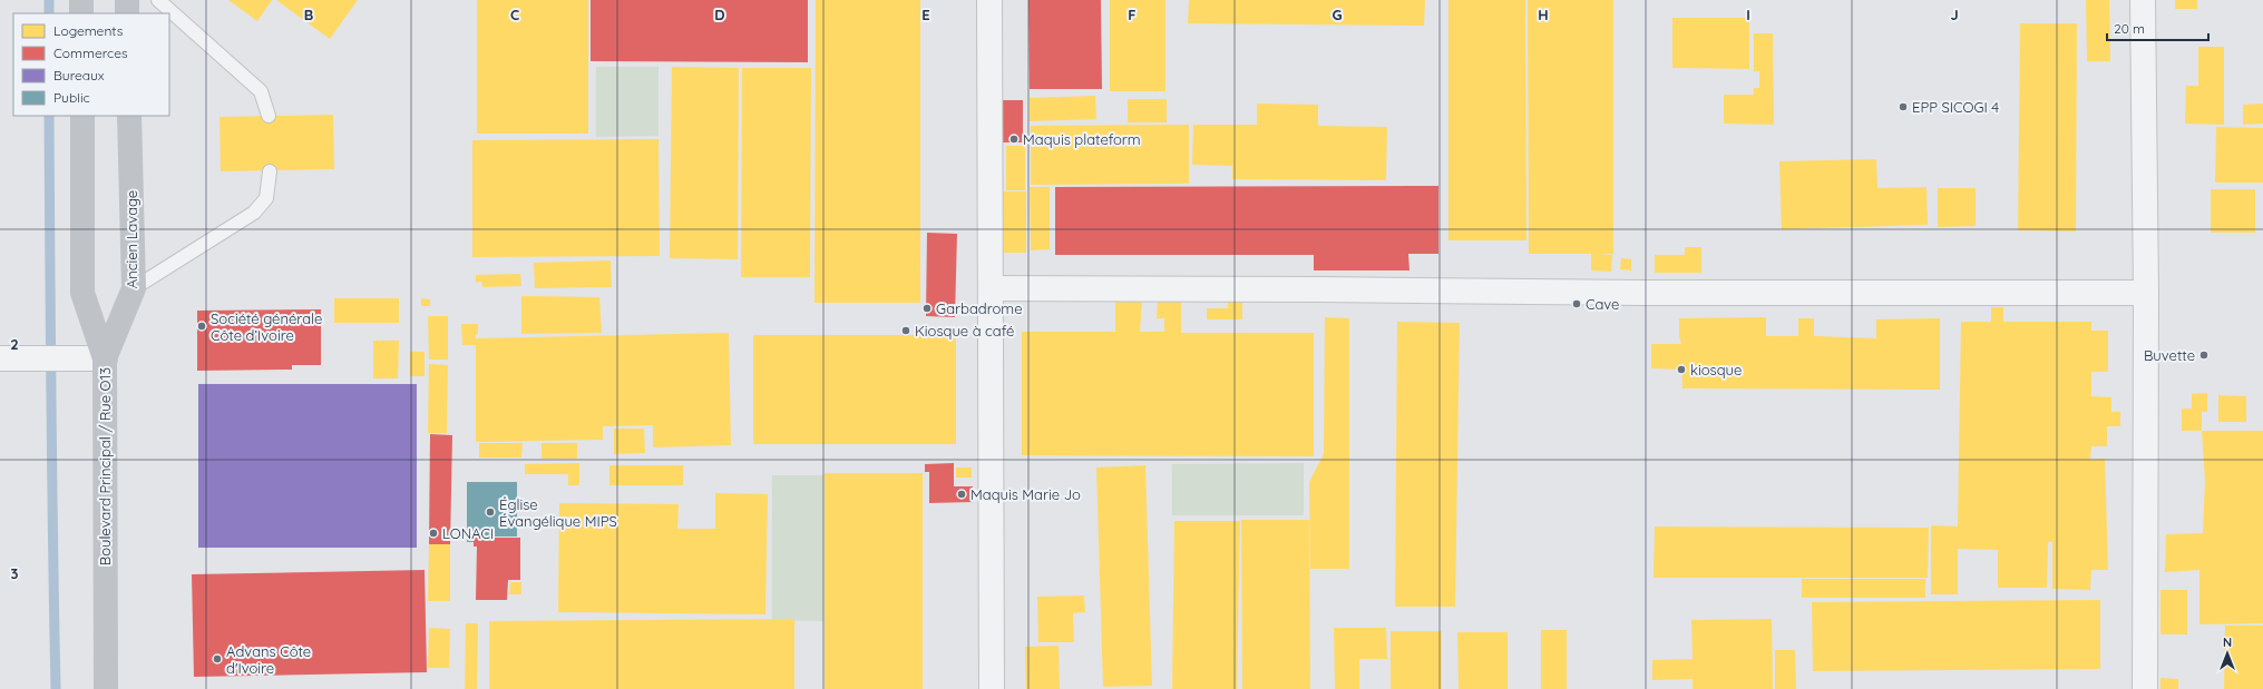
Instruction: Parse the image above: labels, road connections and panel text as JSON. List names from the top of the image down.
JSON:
{
  "streets": {
    "main road": ["Ancien Lavage", "Boulevard Principal / Rue O13"]
  },
  "crossings": [
    ["Ancien Lavage", "Boulevard Principal / Rue O13"]
  ],
  "places": [
    "EPP SICOGI 4",
    "Maquis plateform",
    "Cave",
    "Garbadrome",
    "Société générale Côte d’Ivoire",
    "Kiosque à café",
    "Buvette",
    "kiosque",
    "Maquis Marie Jo",
    "Église Évangélique MIPS",
    "LONACI",
    "Advans Côte d'Ivoire"
  ],
  "legend": [
    "Logements",
    "Commerces",
    "Bureaux",
    "Public"
  ],
  "scale_bar": "20 m",
  "north": "top",
  "grid": {
    "columns": [
      "B",
      "C",
      "D",
      "E",
      "F",
      "G",
      "H",
      "I",
      "J"
    ],
    "rows": ["2", "3"]
  }
}
